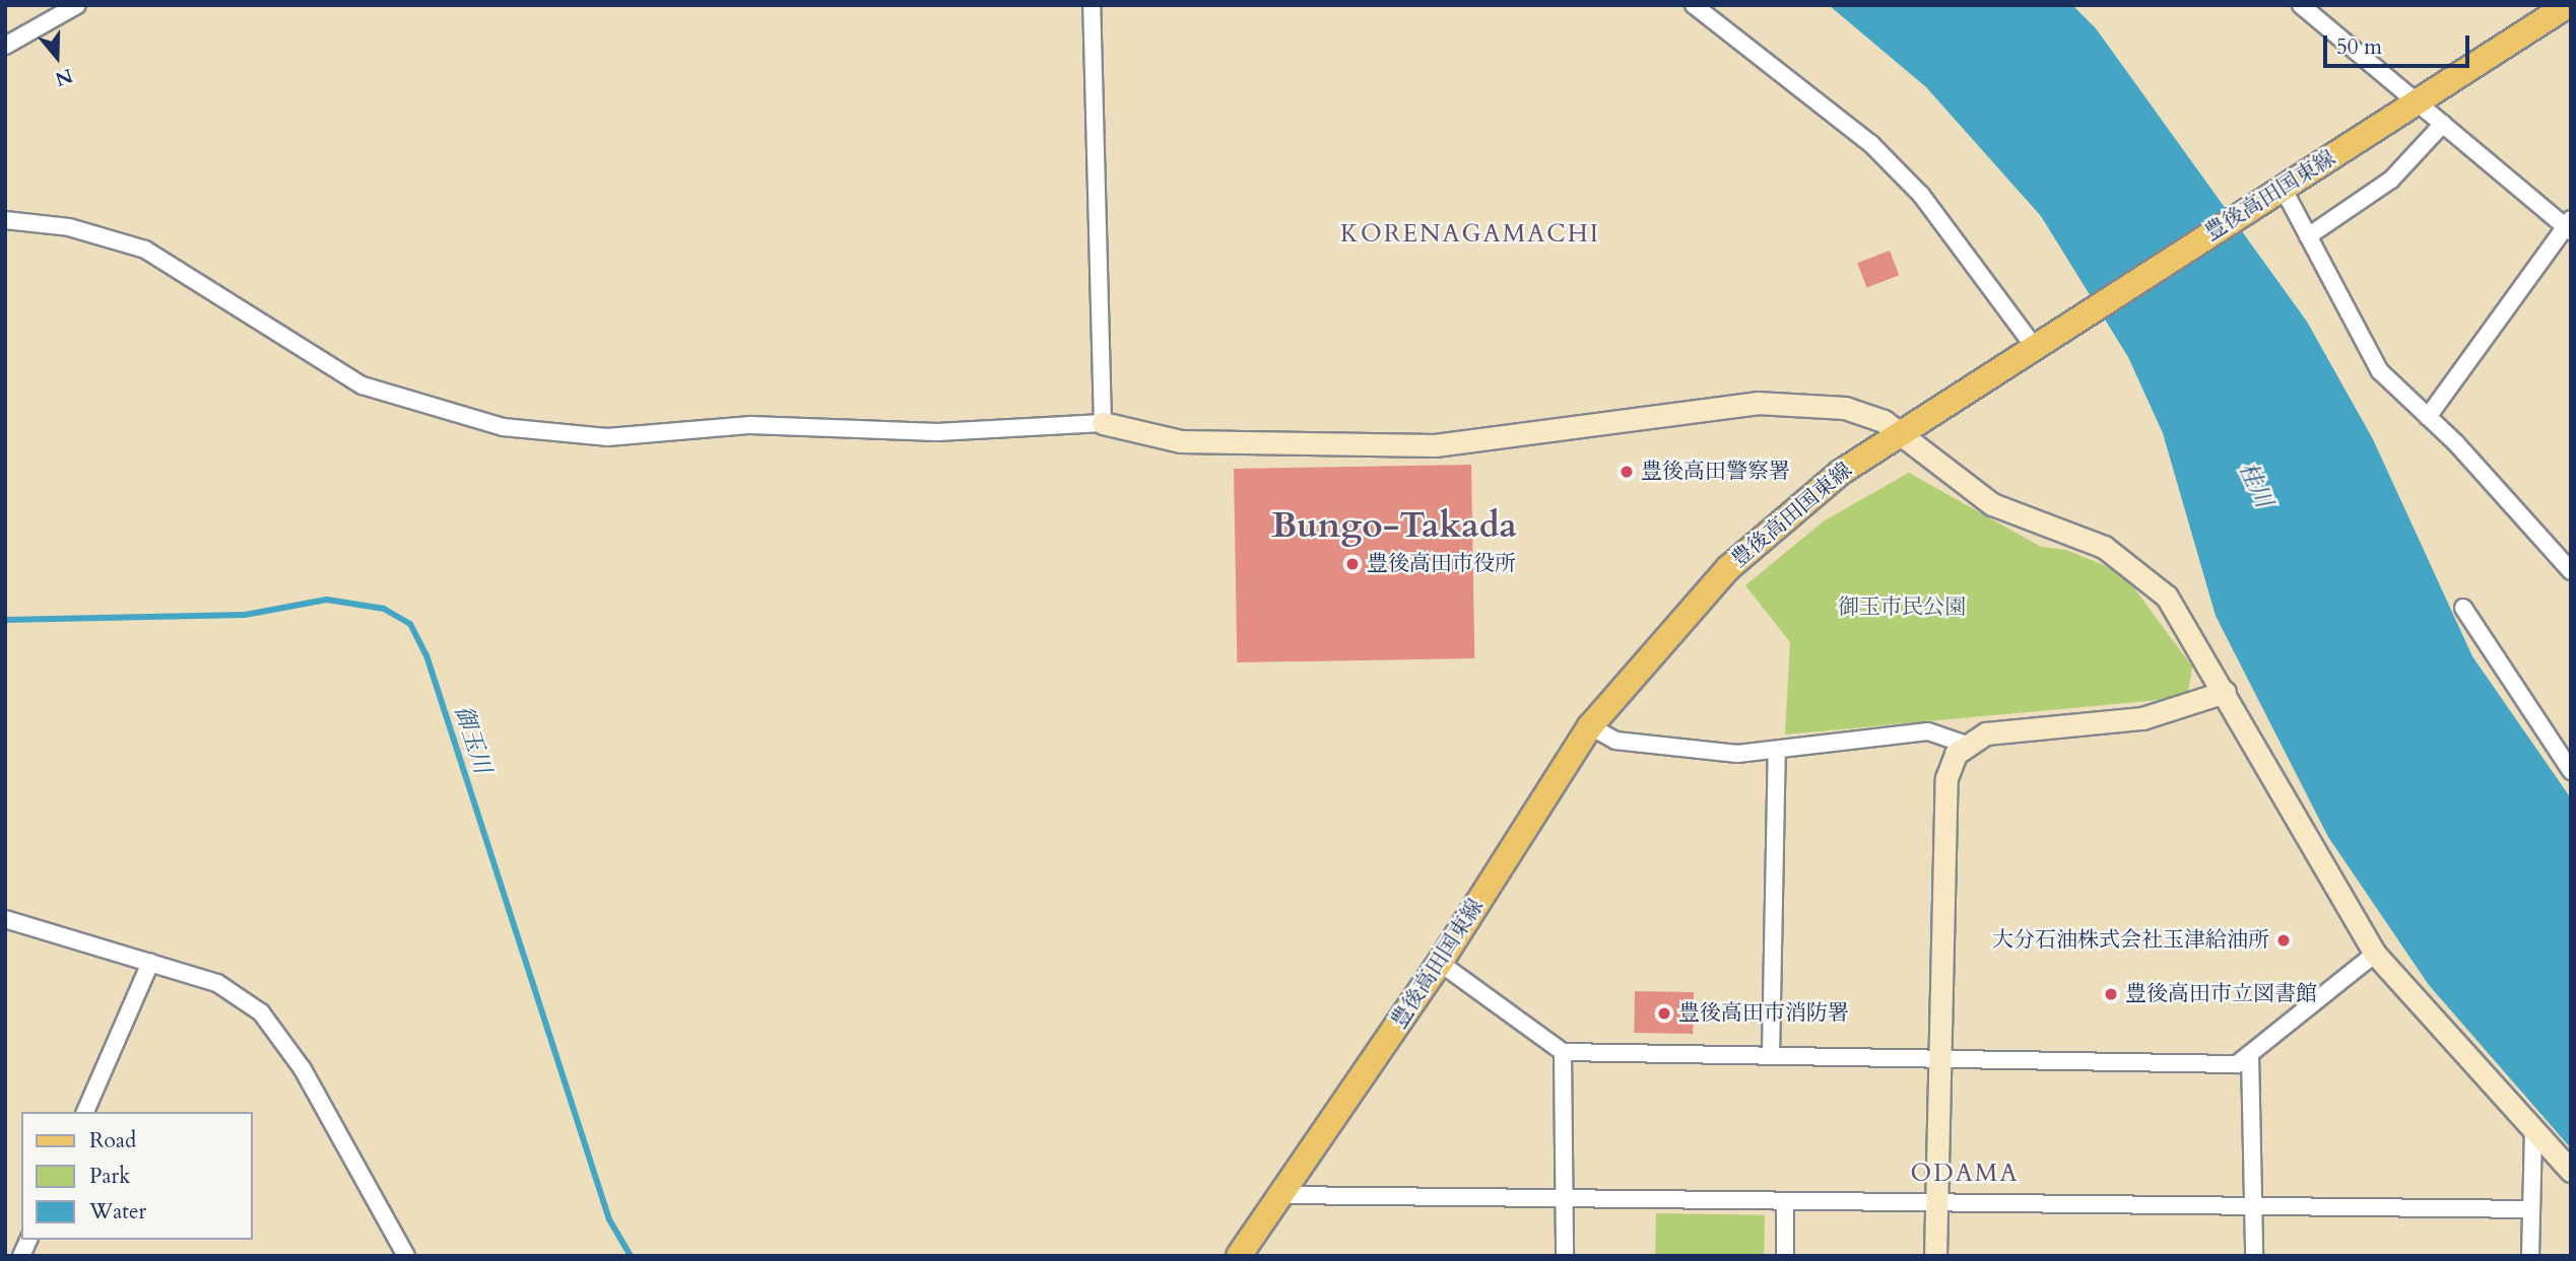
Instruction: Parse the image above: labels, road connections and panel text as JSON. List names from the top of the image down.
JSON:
{
  "streets": {
    "main road": ["豊後高田国東線"]
  },
  "districts": ["KORENAGAMACHI", "Bungo-Takada", "ODAMA"],
  "water": ["桂川", "御玉川"],
  "parks": ["御玉市民公園"],
  "places": [
    "豊後高田警察署",
    "豊後高田市役所",
    "大分石油株式会社玉津給油所",
    "豊後高田市立図書館",
    "豊後高田市消防署"
  ],
  "legend": ["Road", "Park", "Water"],
  "scale_bar": "50 m",
  "north": "bottom"
}
